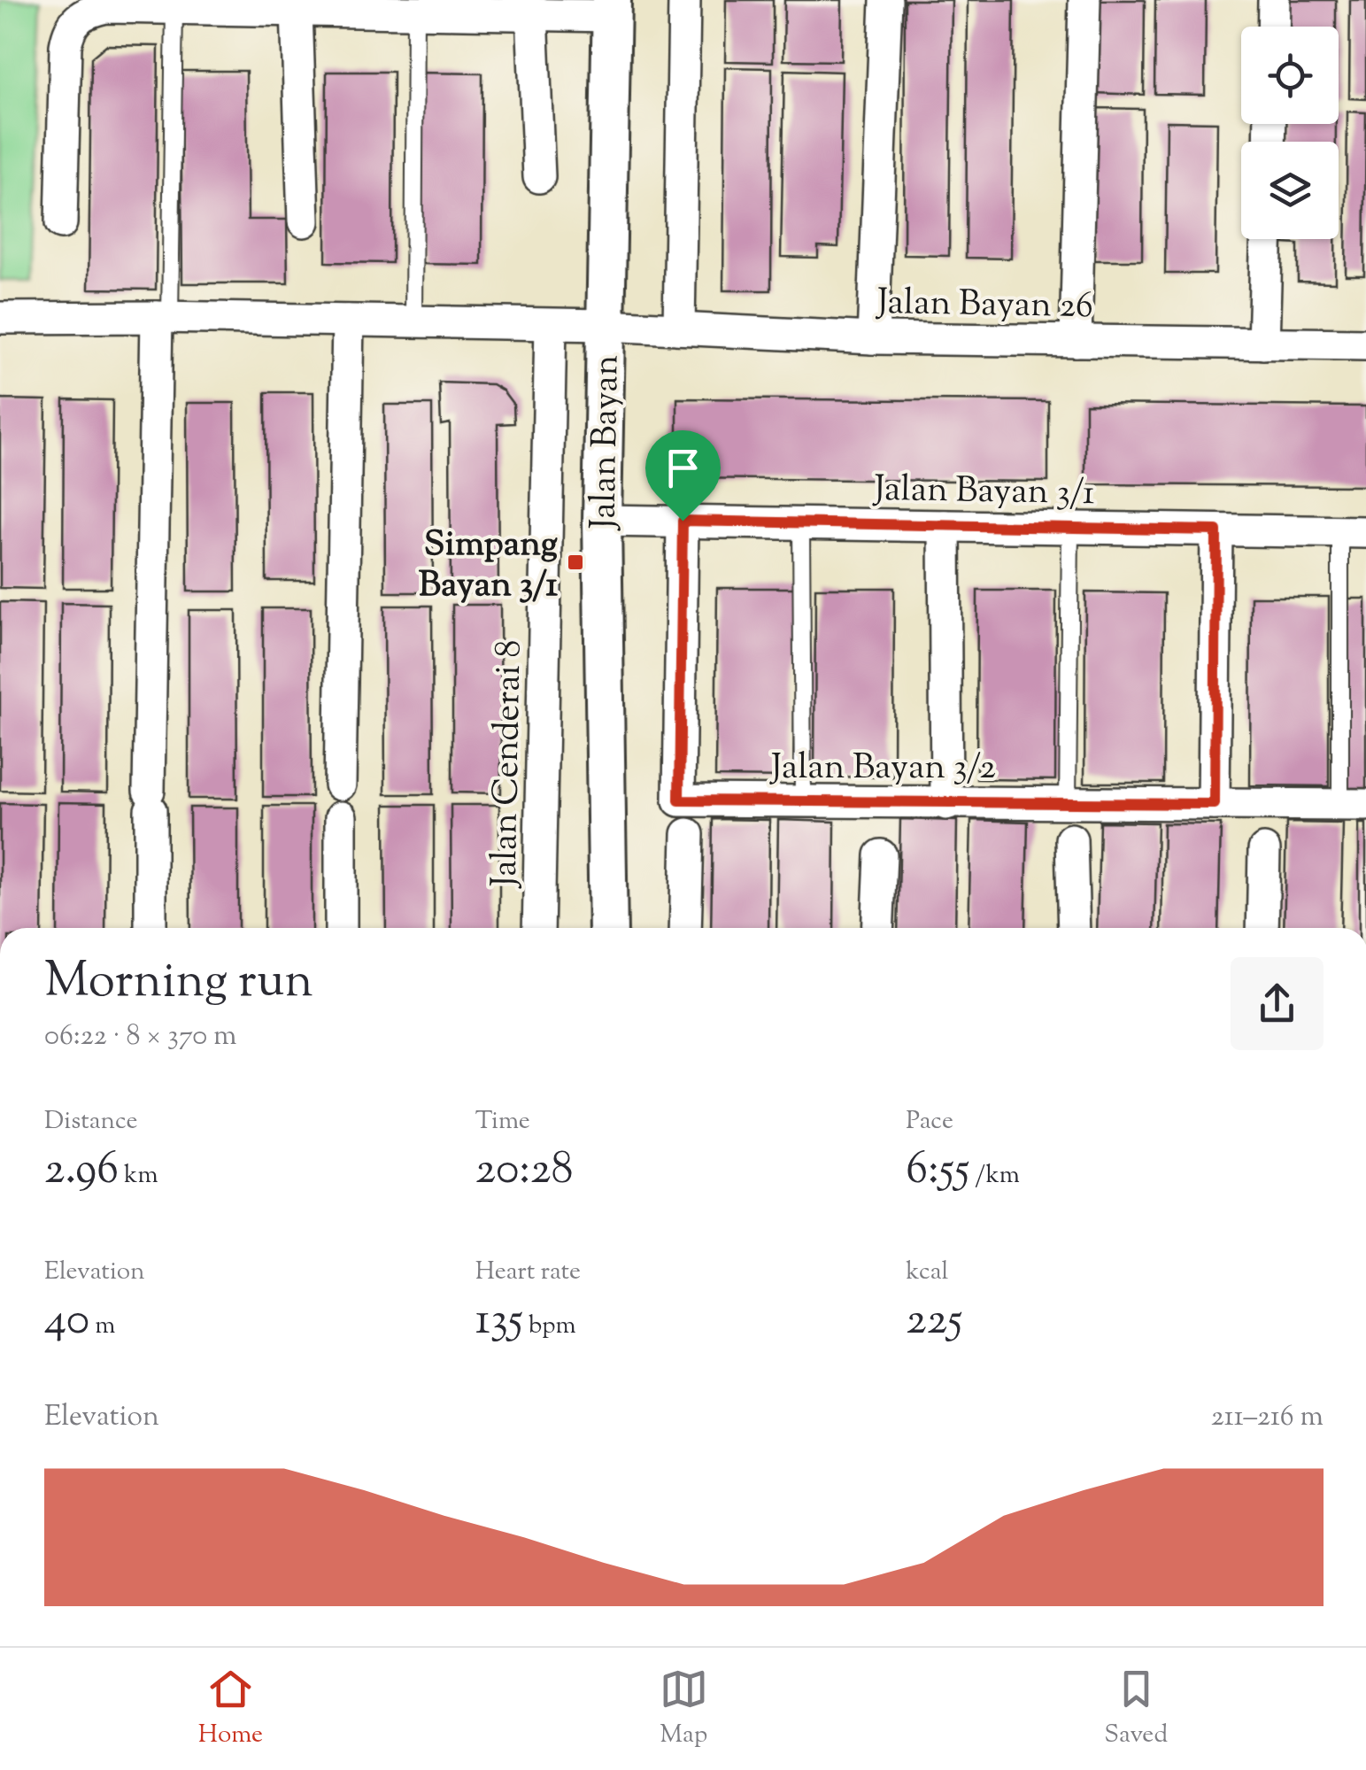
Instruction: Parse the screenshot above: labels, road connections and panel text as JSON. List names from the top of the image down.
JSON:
{
  "streets": {
    "street": [
      "Jalan Bayan 26",
      "Jalan Bayan",
      "Jalan Bayan 3/1",
      "Jalan Cenderai 8",
      "Jalan Bayan 3/2"
    ]
  },
  "crossings": [
    ["Jalan Bayan 26", "Jalan Bayan"],
    ["Jalan Bayan 26", "Jalan Cenderai 8"],
    ["Jalan Bayan", "Jalan Bayan 3/1"],
    ["Jalan Bayan 3/1", "Jalan Bayan 3/2"]
  ],
  "places": {
    "transit": ["Simpang Bayan 3/1"]
  },
  "page": {
    "heading": ["Morning run", "06:22 · 8 × 370 m"],
    "stats": [
      ["Distance", "2.96 km"],
      ["Time", "20:28"],
      ["Pace", "6:55 /km"],
      ["Elevation", "40 m"],
      ["Heart rate", "135 bpm"],
      ["kcal", "225"]
    ],
    "chart": ["Elevation", "211–216 m"],
    "tabs": ["Home", "Map", "Saved"]
  }
}
